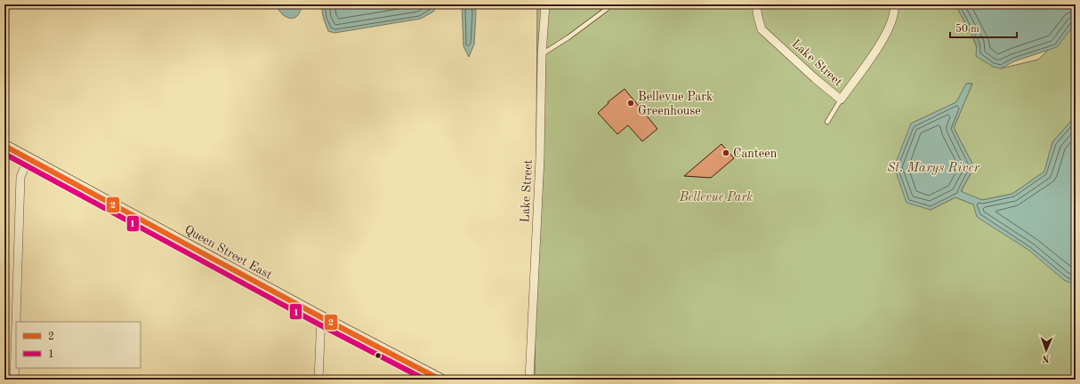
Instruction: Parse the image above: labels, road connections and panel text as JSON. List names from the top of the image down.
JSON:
{
  "streets": {
    "main road": ["Queen Street East"],
    "street": ["Lake Street"]
  },
  "water": ["St. Marys River"],
  "parks": ["Bellevue Park"],
  "places": ["Bellevue Park Greenhouse", "Canteen"],
  "lines": ["transit line 2", "transit line 1"],
  "legend": ["2", "1"],
  "scale_bar": "50 m",
  "north": "bottom"
}
